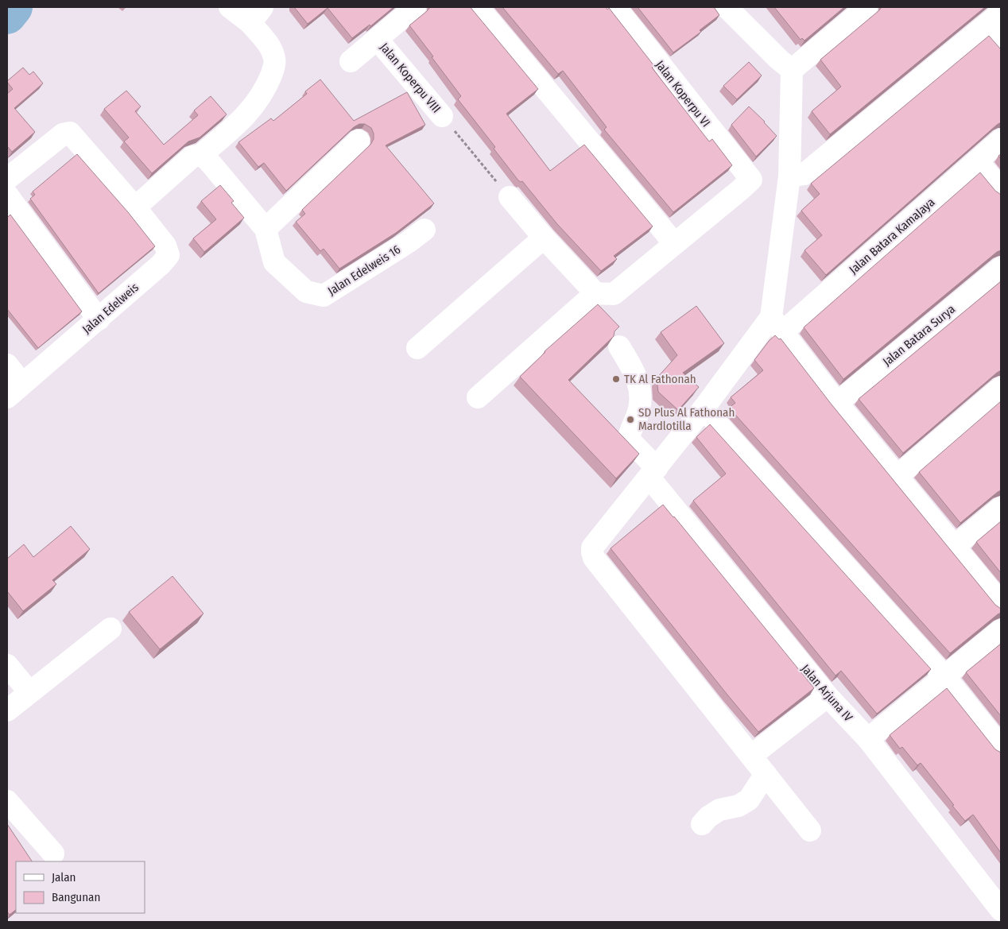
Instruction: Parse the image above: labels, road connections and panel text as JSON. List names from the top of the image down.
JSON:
{
  "streets": {
    "street": [
      "Jalan Koperpu VIII",
      "Jalan Koperpu VI",
      "Jalan Batara KamaJaya",
      "Jalan Edelweis 16",
      "Jalan Edelweis",
      "Jalan Batara Surya",
      "Jalan Arjuna IV"
    ]
  },
  "crossings": [
    ["Jalan Batara KamaJaya", "Jalan Arjuna IV"]
  ],
  "places": ["TK Al Fathonah", "SD Plus Al Fathonah Mardlotilla"],
  "legend": ["Jalan", "Bangunan"]
}
